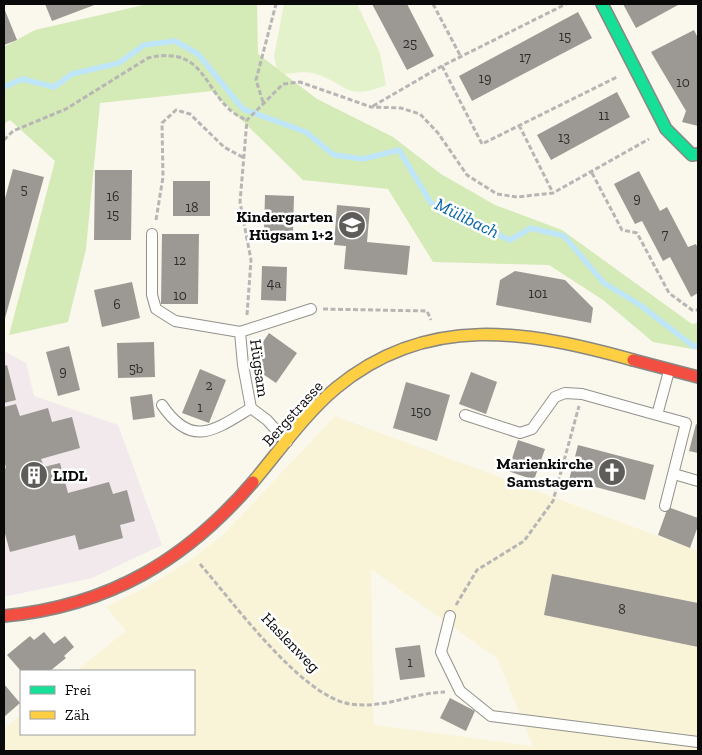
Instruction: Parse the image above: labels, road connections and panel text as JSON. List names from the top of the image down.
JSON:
{
  "streets": {
    "main road": ["Bergstrasse"],
    "lane": ["Hügsam"],
    "path": ["Haslenweg"]
  },
  "crossings": [
    ["Hügsam", "Bergstrasse"],
    ["Bergstrasse", "Haslenweg"]
  ],
  "water": ["Mülibach"],
  "places": {
    "school or university": ["Kindergarten Hügsam 1+2"],
    "church": ["Marienkirche Samstagern"],
    "building": ["LIDL"]
  },
  "house_numbers": [
    "15",
    "25",
    "17",
    "19",
    "10",
    "11",
    "13",
    "5",
    "16",
    "9",
    "18",
    "15",
    "7",
    "12",
    "4a",
    "101",
    "10",
    "6",
    "5b",
    "9",
    "2",
    "1",
    "150",
    "8",
    "1"
  ],
  "legend": ["Frei", "Zäh"]
}
